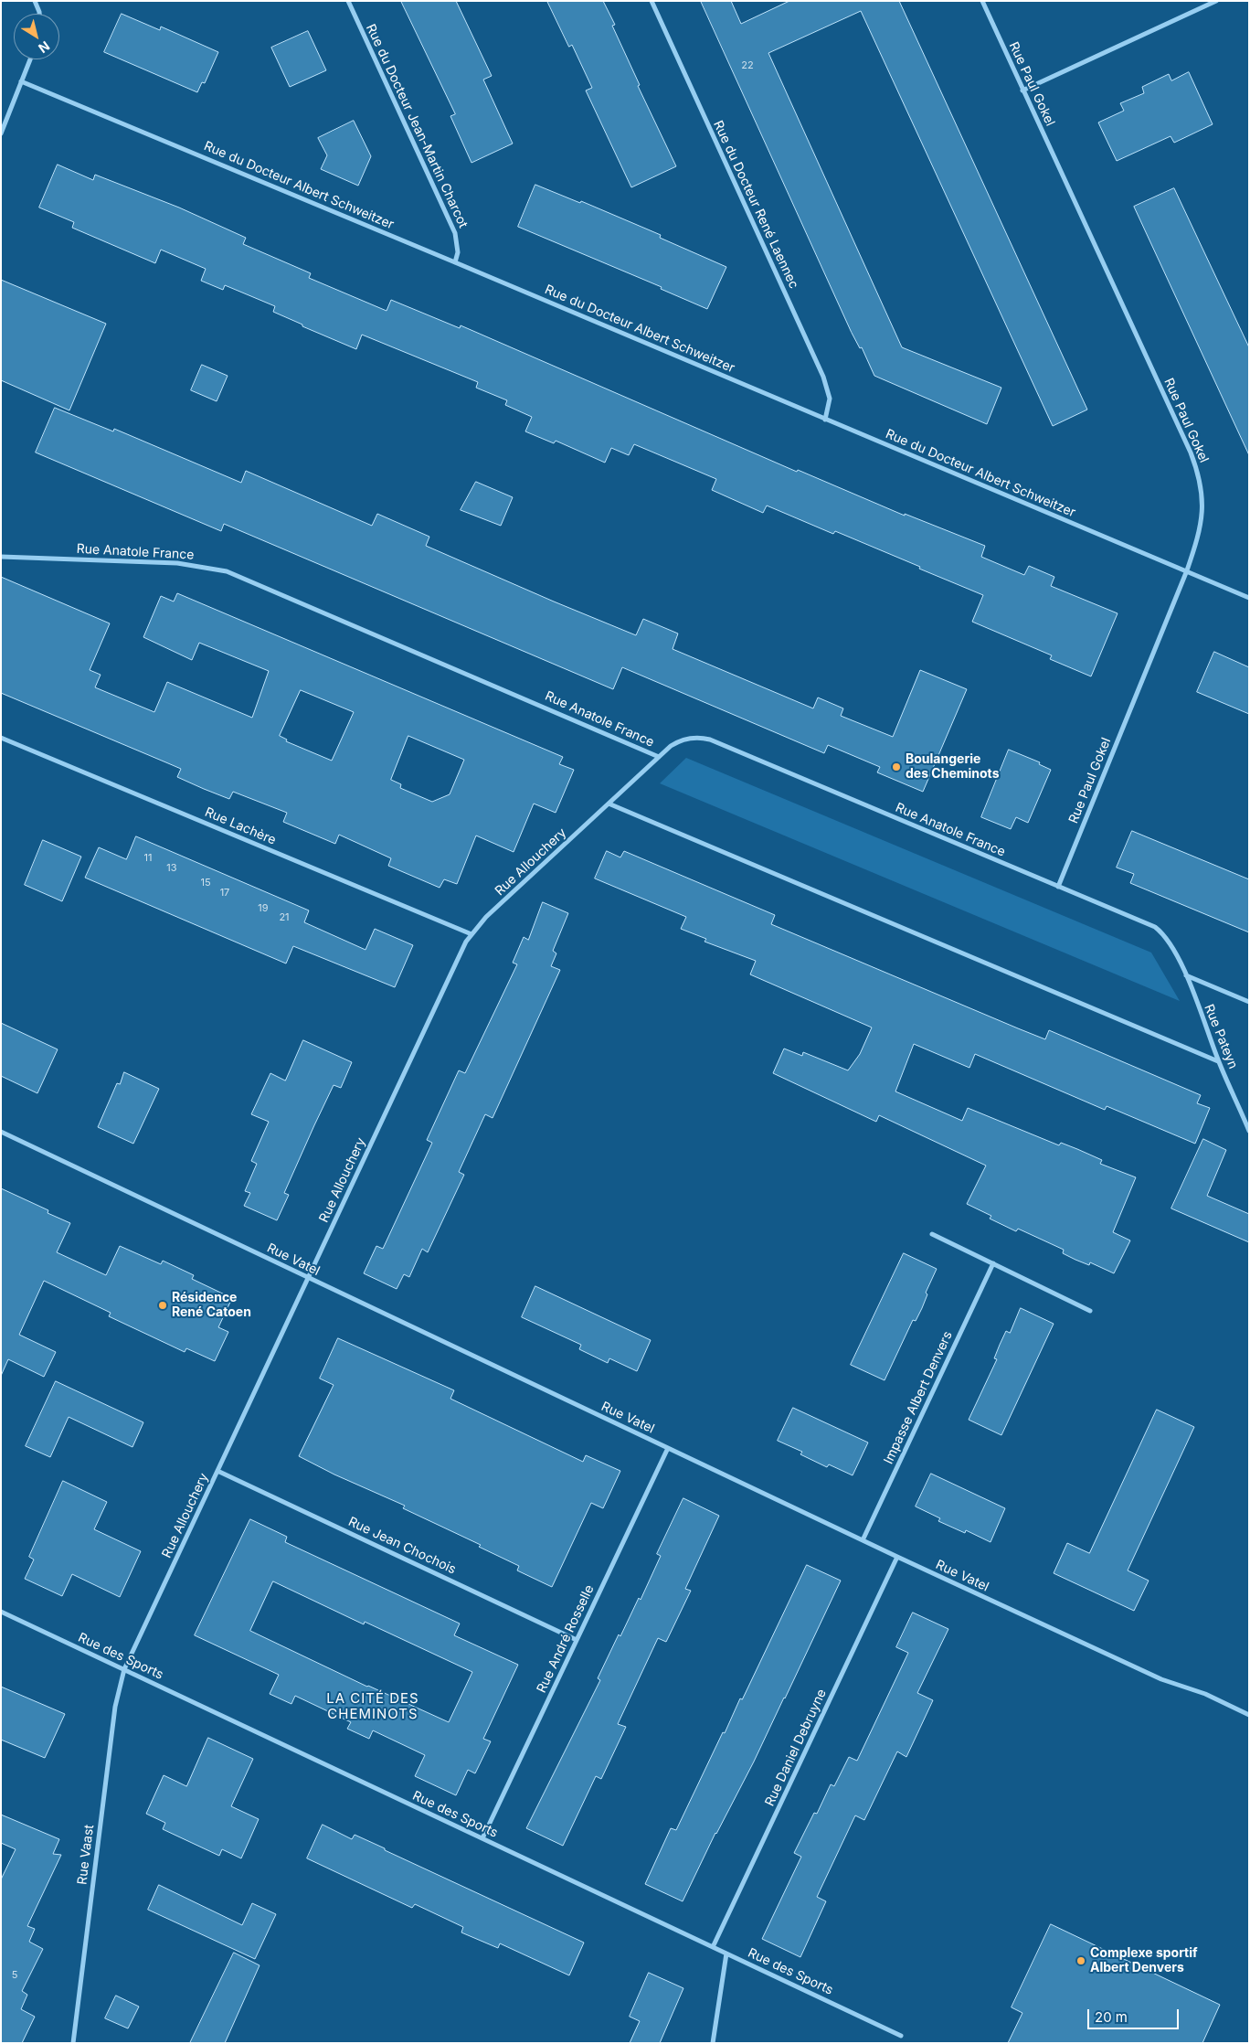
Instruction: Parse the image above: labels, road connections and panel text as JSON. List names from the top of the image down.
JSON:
{
  "streets": {
    "street": [
      "Rue Paul Gokel",
      "Rue du Docteur Jean-Martin Charcot",
      "Rue du Docteur Albert Schweitzer",
      "Rue du Docteur René Laennec",
      "Rue Anatole France",
      "Rue Lachère",
      "Rue Allouchery",
      "Rue Pateyn",
      "Rue Vatel",
      "Impasse Albert Denvers",
      "Rue Jean Chochois",
      "Rue André Rosselle",
      "Rue des Sports",
      "Rue Daniel Debruyne",
      "Rue Vaast"
    ]
  },
  "crossings": [
    ["Rue Paul Gokel", "Rue du Docteur Albert Schweitzer"],
    ["Rue Paul Gokel", "Rue Anatole France"],
    ["Rue du Docteur Jean-Martin Charcot", "Rue du Docteur Albert Schweitzer"],
    ["Rue du Docteur Albert Schweitzer", "Rue du Docteur René Laennec"],
    ["Rue Anatole France", "Rue Allouchery"],
    ["Rue Anatole France", "Rue Pateyn"],
    ["Rue Lachère", "Rue Allouchery"],
    ["Rue Allouchery", "Rue Vatel"],
    ["Rue Allouchery", "Rue Jean Chochois"],
    ["Rue Allouchery", "Rue des Sports"],
    ["Rue Allouchery", "Rue Vaast"],
    ["Rue Vatel", "Impasse Albert Denvers"],
    ["Rue Vatel", "Rue André Rosselle"],
    ["Rue Vatel", "Rue Daniel Debruyne"],
    ["Rue Jean Chochois", "Rue André Rosselle"],
    ["Rue André Rosselle", "Rue des Sports"],
    ["Rue des Sports", "Rue Daniel Debruyne"],
    ["Rue des Sports", "Rue Vaast"]
  ],
  "districts": ["LA CITÉ DES CHEMINOTS"],
  "places": ["Boulangerie des Cheminots", "Résidence René Catoen", "Complexe sportif Albert Denvers"],
  "house_numbers": [
    "22",
    "11",
    "13",
    "15",
    "17",
    "19",
    "21",
    "5"
  ],
  "scale_bar": "20 m",
  "north": "bottom right"
}
